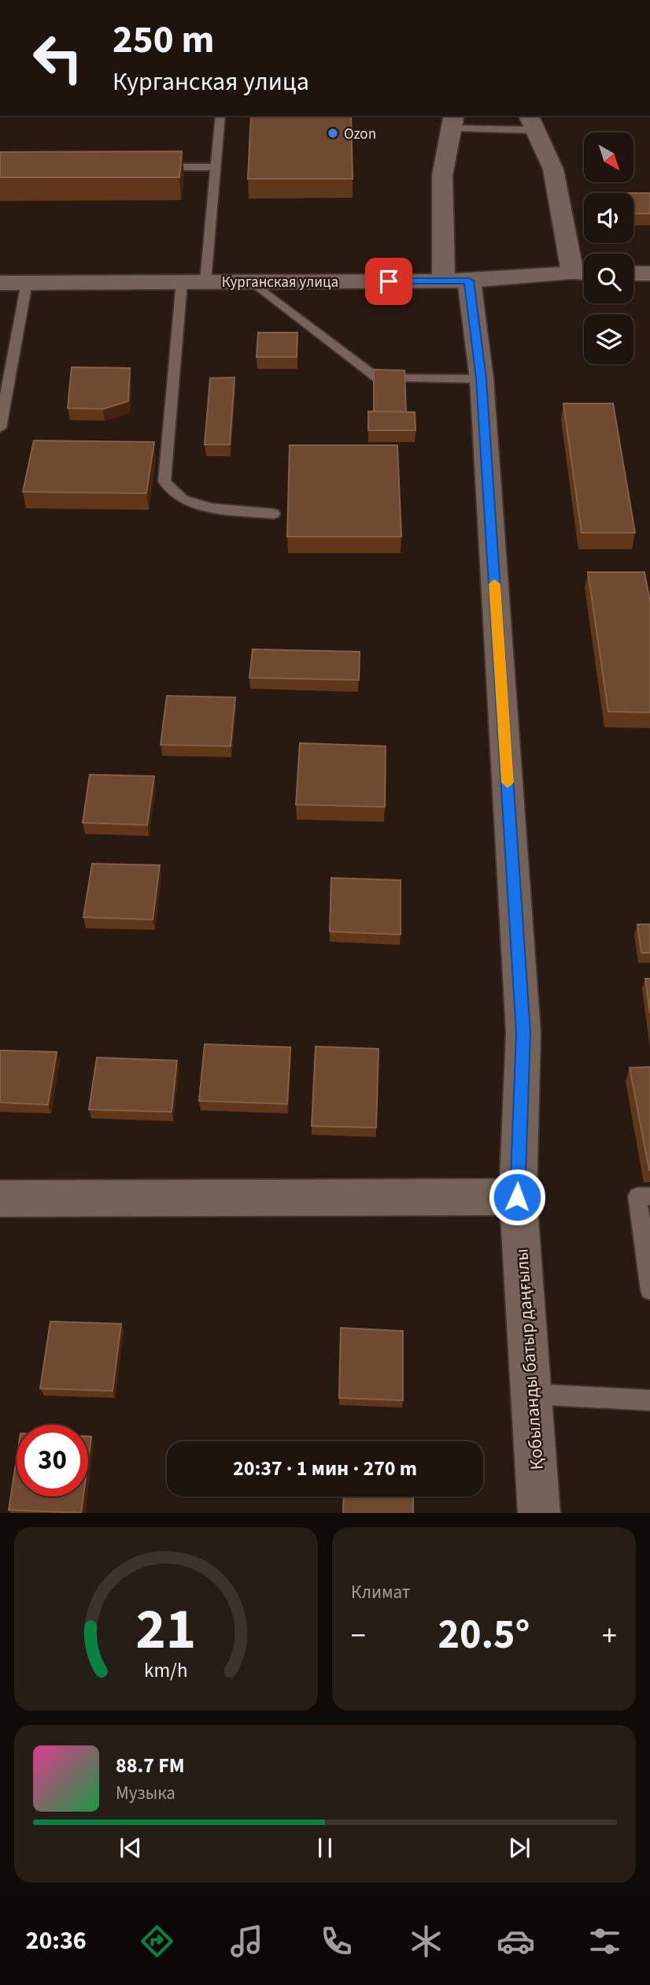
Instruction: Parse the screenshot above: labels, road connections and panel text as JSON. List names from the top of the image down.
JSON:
{
  "streets": {
    "street": ["Курганская улица", "Қобыланды батыр даңғылы"]
  },
  "crossings": [
    ["Курганская улица", "Қобыланды батыр даңғылы"]
  ],
  "places": ["Ozon"],
  "north": "bottom right",
  "page": {
    "turn": ["250 m", "Курганская улица"],
    "limit": "30",
    "trip": "20:37 · 1 мин · 270 m",
    "tile": "Климат",
    "heat": ["−", "20.5°", "+"],
    "song": ["88.7 FM", "Музыка"],
    "tabs": "20:36",
    "gauge": ["21", "km/h"]
  }
}
